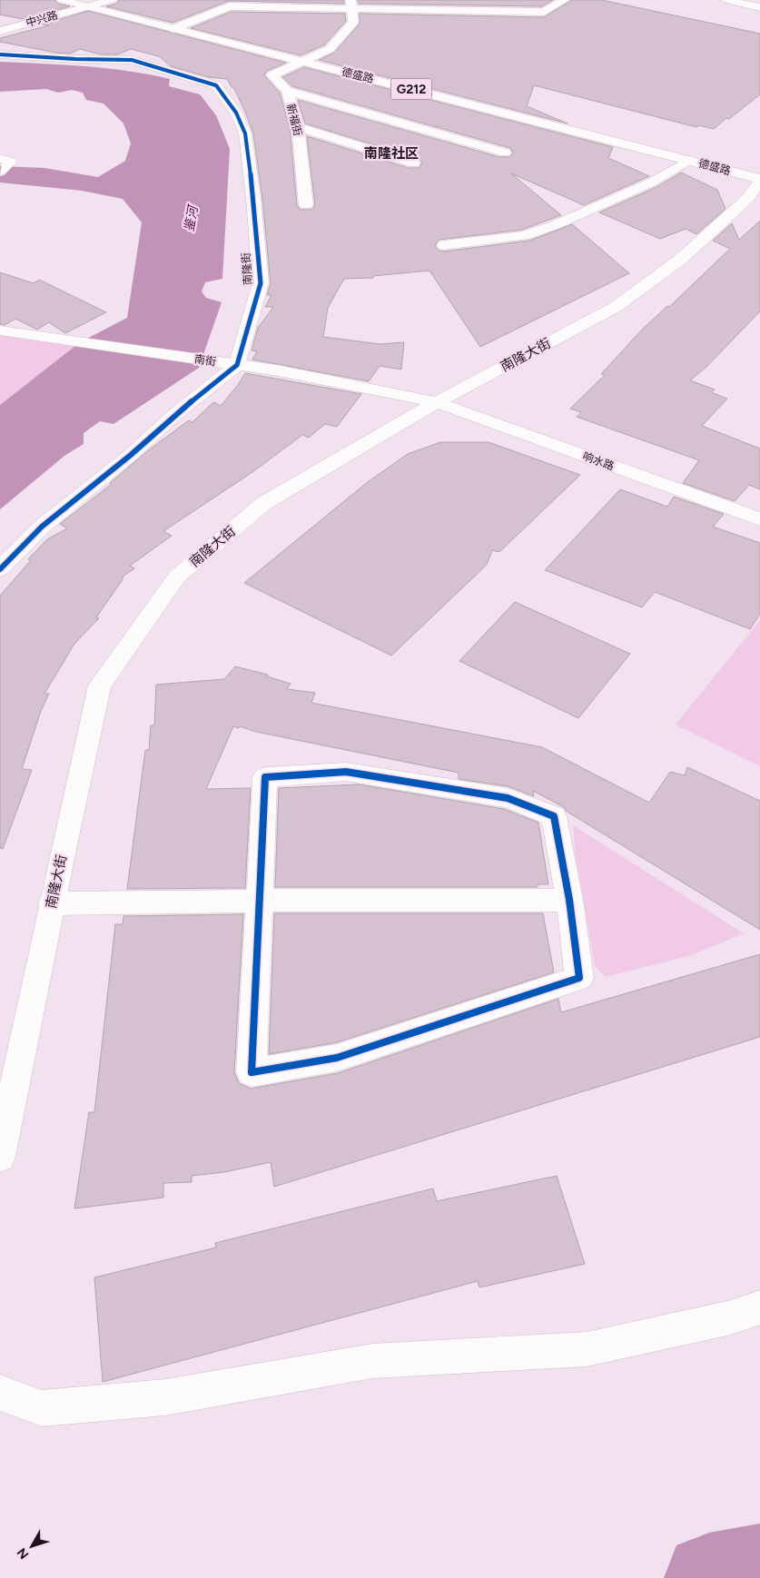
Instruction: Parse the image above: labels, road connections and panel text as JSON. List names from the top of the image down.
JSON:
{
  "streets": {
    "main road": [
      "中兴路",
      "德盛路",
      "G212",
      "新福街",
      "南隆街",
      "南隆大街",
      "南街",
      "响水路"
    ]
  },
  "crossings": [
    ["中兴路", "德盛路"],
    ["德盛路", "G212"],
    ["德盛路", "新福街"],
    ["德盛路", "南隆大街"],
    ["G212", "新福街"],
    ["南隆街", "南街"],
    ["南隆大街", "南街"],
    ["南隆大街", "响水路"],
    ["南街", "响水路"]
  ],
  "districts": ["南隆社区"],
  "water": ["鉴河"],
  "north": "bottom left"
}
